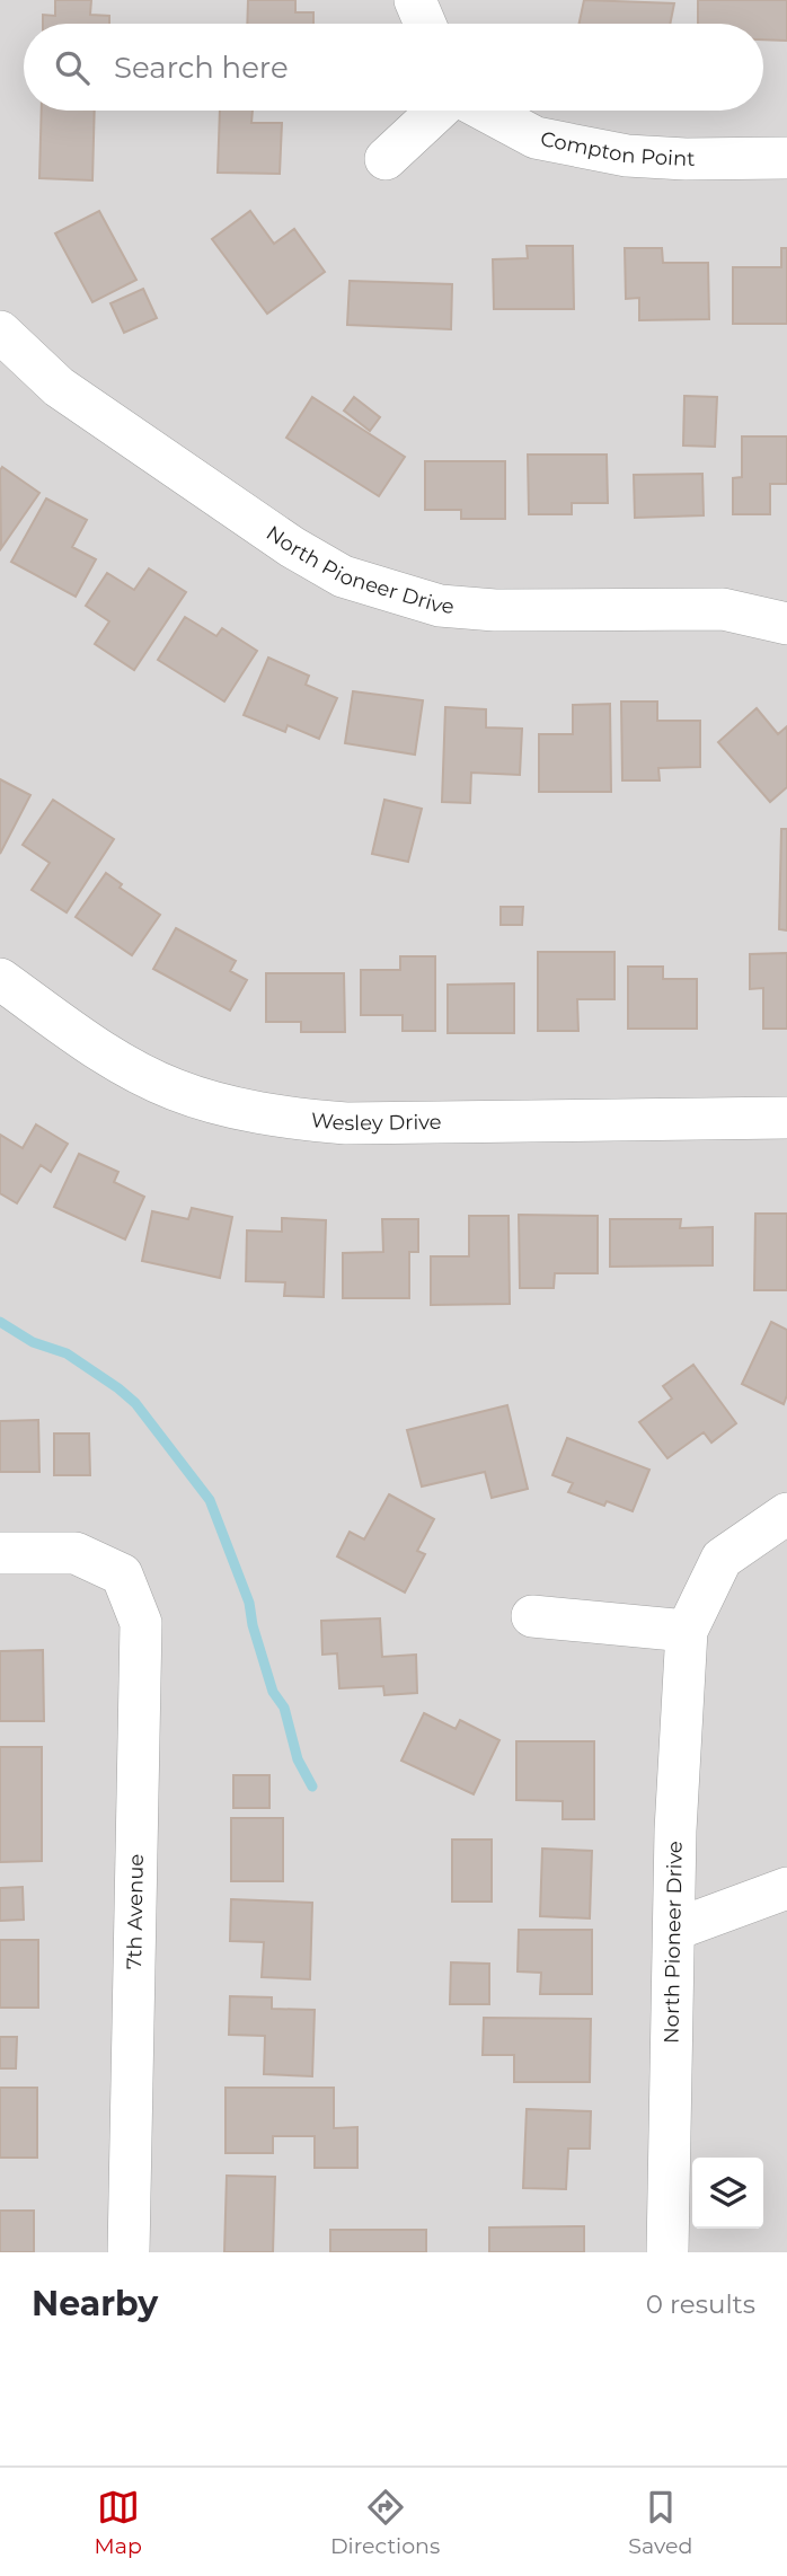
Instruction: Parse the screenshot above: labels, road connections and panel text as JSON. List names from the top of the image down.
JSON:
{
  "streets": {
    "street": [
      "Compton Point",
      "North Pioneer Drive",
      "Wesley Drive",
      "7th Avenue"
    ]
  },
  "page": {
    "search": "Search here",
    "heading": ["Nearby", "0 results"],
    "nav": ["Map", "Directions", "Saved"]
  }
}
